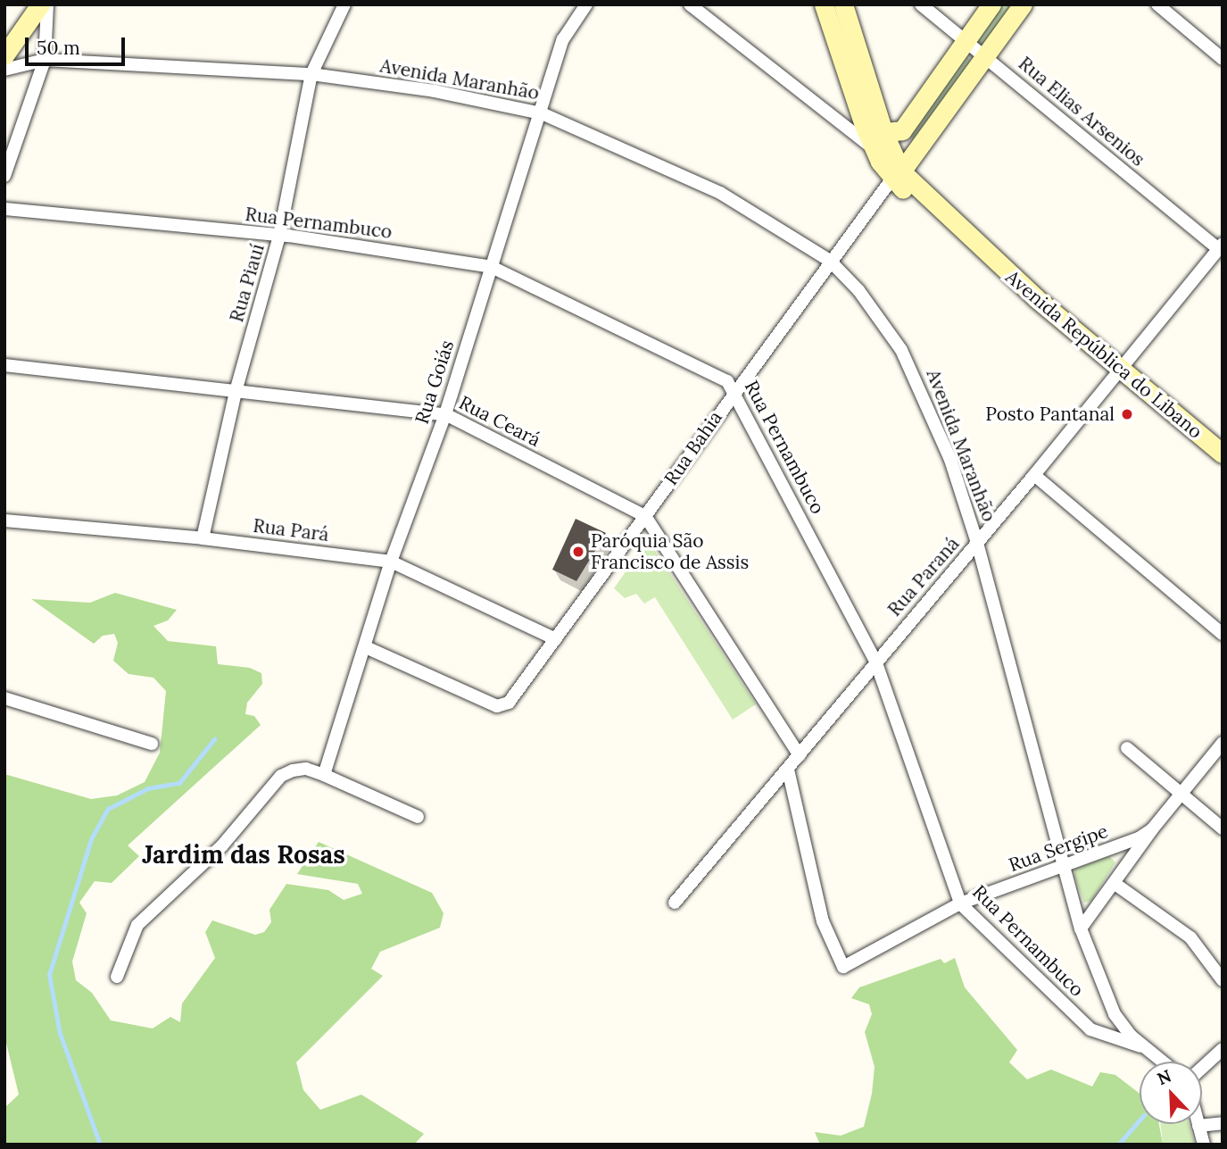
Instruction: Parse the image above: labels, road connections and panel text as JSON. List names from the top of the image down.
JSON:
{
  "streets": {
    "main road": ["Avenida República do Libano", "Rua Bahia"],
    "street": [
      "Avenida Maranhão",
      "Rua Elias Arsenios",
      "Rua Pernambuco",
      "Rua Piauí",
      "Rua Goiás",
      "Rua Ceará",
      "Rua Pará",
      "Rua Paraná",
      "Rua Sergipe"
    ]
  },
  "crossings": [
    ["Avenida Maranhão", "Rua Pernambuco"],
    ["Avenida Maranhão", "Rua Piauí"],
    ["Avenida Maranhão", "Rua Goiás"],
    ["Avenida Maranhão", "Rua Bahia"],
    ["Avenida Maranhão", "Rua Paraná"],
    ["Avenida Maranhão", "Rua Sergipe"],
    ["Rua Elias Arsenios", "Rua Bahia"],
    ["Rua Elias Arsenios", "Rua Paraná"],
    ["Rua Pernambuco", "Rua Piauí"],
    ["Rua Pernambuco", "Rua Goiás"],
    ["Rua Pernambuco", "Rua Bahia"],
    ["Rua Pernambuco", "Rua Paraná"],
    ["Rua Pernambuco", "Rua Sergipe"],
    ["Rua Piauí", "Rua Ceará"],
    ["Rua Piauí", "Rua Pará"],
    ["Avenida República do Libano", "Rua Bahia"],
    ["Avenida República do Libano", "Rua Paraná"],
    ["Rua Goiás", "Rua Ceará"],
    ["Rua Goiás", "Rua Bahia"],
    ["Rua Goiás", "Rua Pará"],
    ["Rua Ceará", "Rua Bahia"],
    ["Rua Bahia", "Rua Pará"],
    ["Rua Paraná", "Rua Sergipe"]
  ],
  "districts": ["Jardim das Rosas"],
  "places": ["Posto Pantanal", "Paróquia São Francisco de Assis"],
  "scale_bar": "50 m",
  "north": "top left"
}
